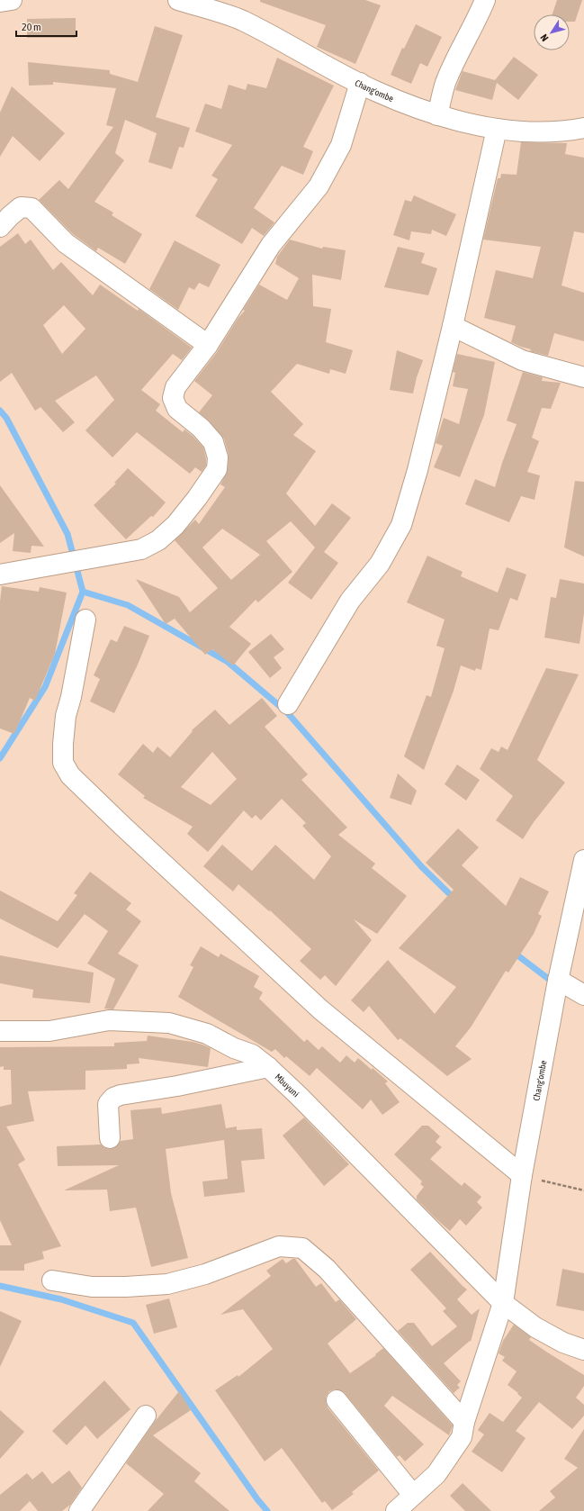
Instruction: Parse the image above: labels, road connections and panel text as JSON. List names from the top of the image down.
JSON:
{
  "streets": {
    "street": ["Chang'ombe", "Mbuyuni"]
  },
  "crossings": [
    ["Chang'ombe", "Mbuyuni"]
  ],
  "scale_bar": "20 m",
  "north": "bottom left"
}
